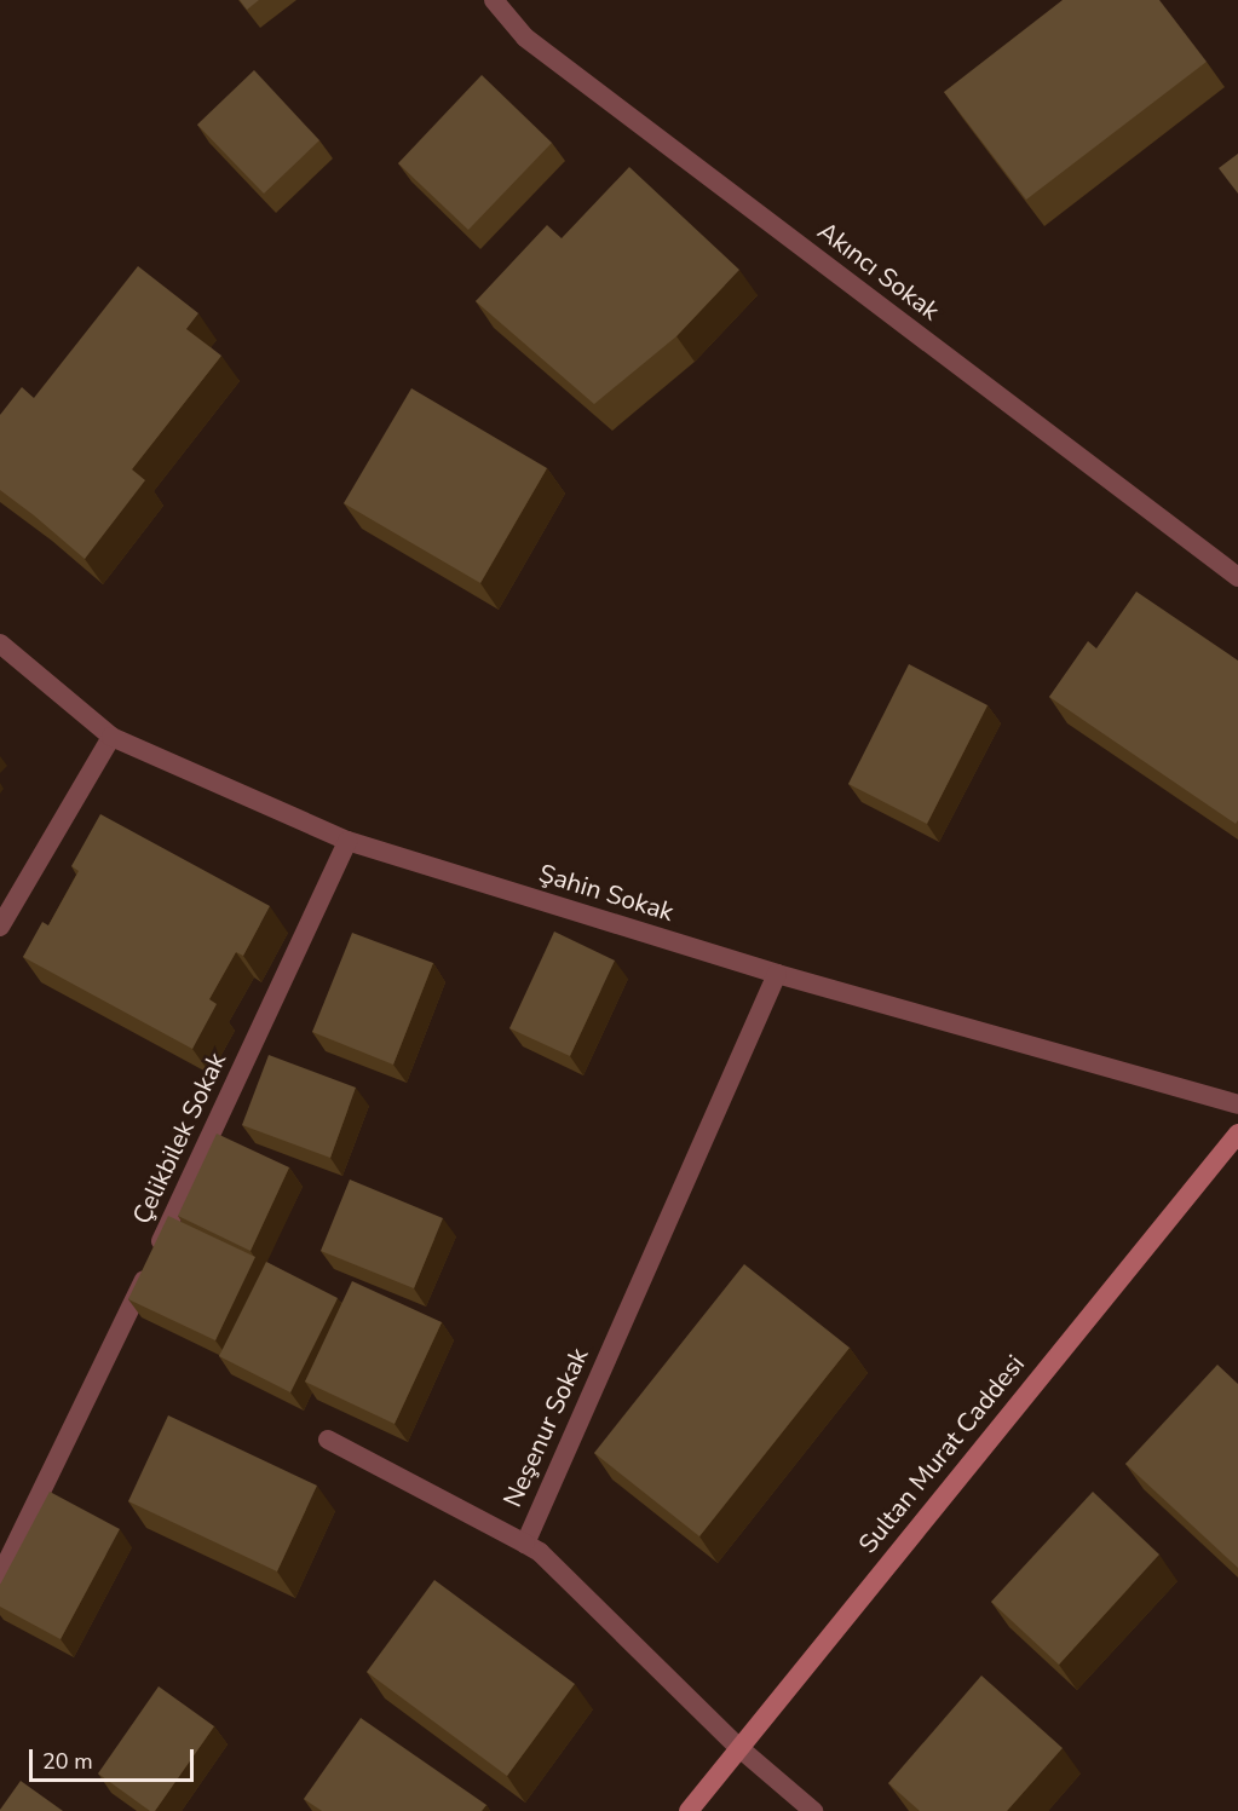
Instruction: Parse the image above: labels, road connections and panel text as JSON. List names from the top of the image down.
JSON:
{
  "streets": {
    "main road": ["Sultan Murat Caddesi"],
    "street": [
      "Akıncı Sokak",
      "Şahin Sokak",
      "Çelikbilek Sokak",
      "Neşenur Sokak"
    ]
  },
  "crossings": [
    ["Şahin Sokak", "Çelikbilek Sokak"],
    ["Şahin Sokak", "Neşenur Sokak"],
    ["Neşenur Sokak", "Sultan Murat Caddesi"]
  ],
  "scale_bar": "20 m"
}
